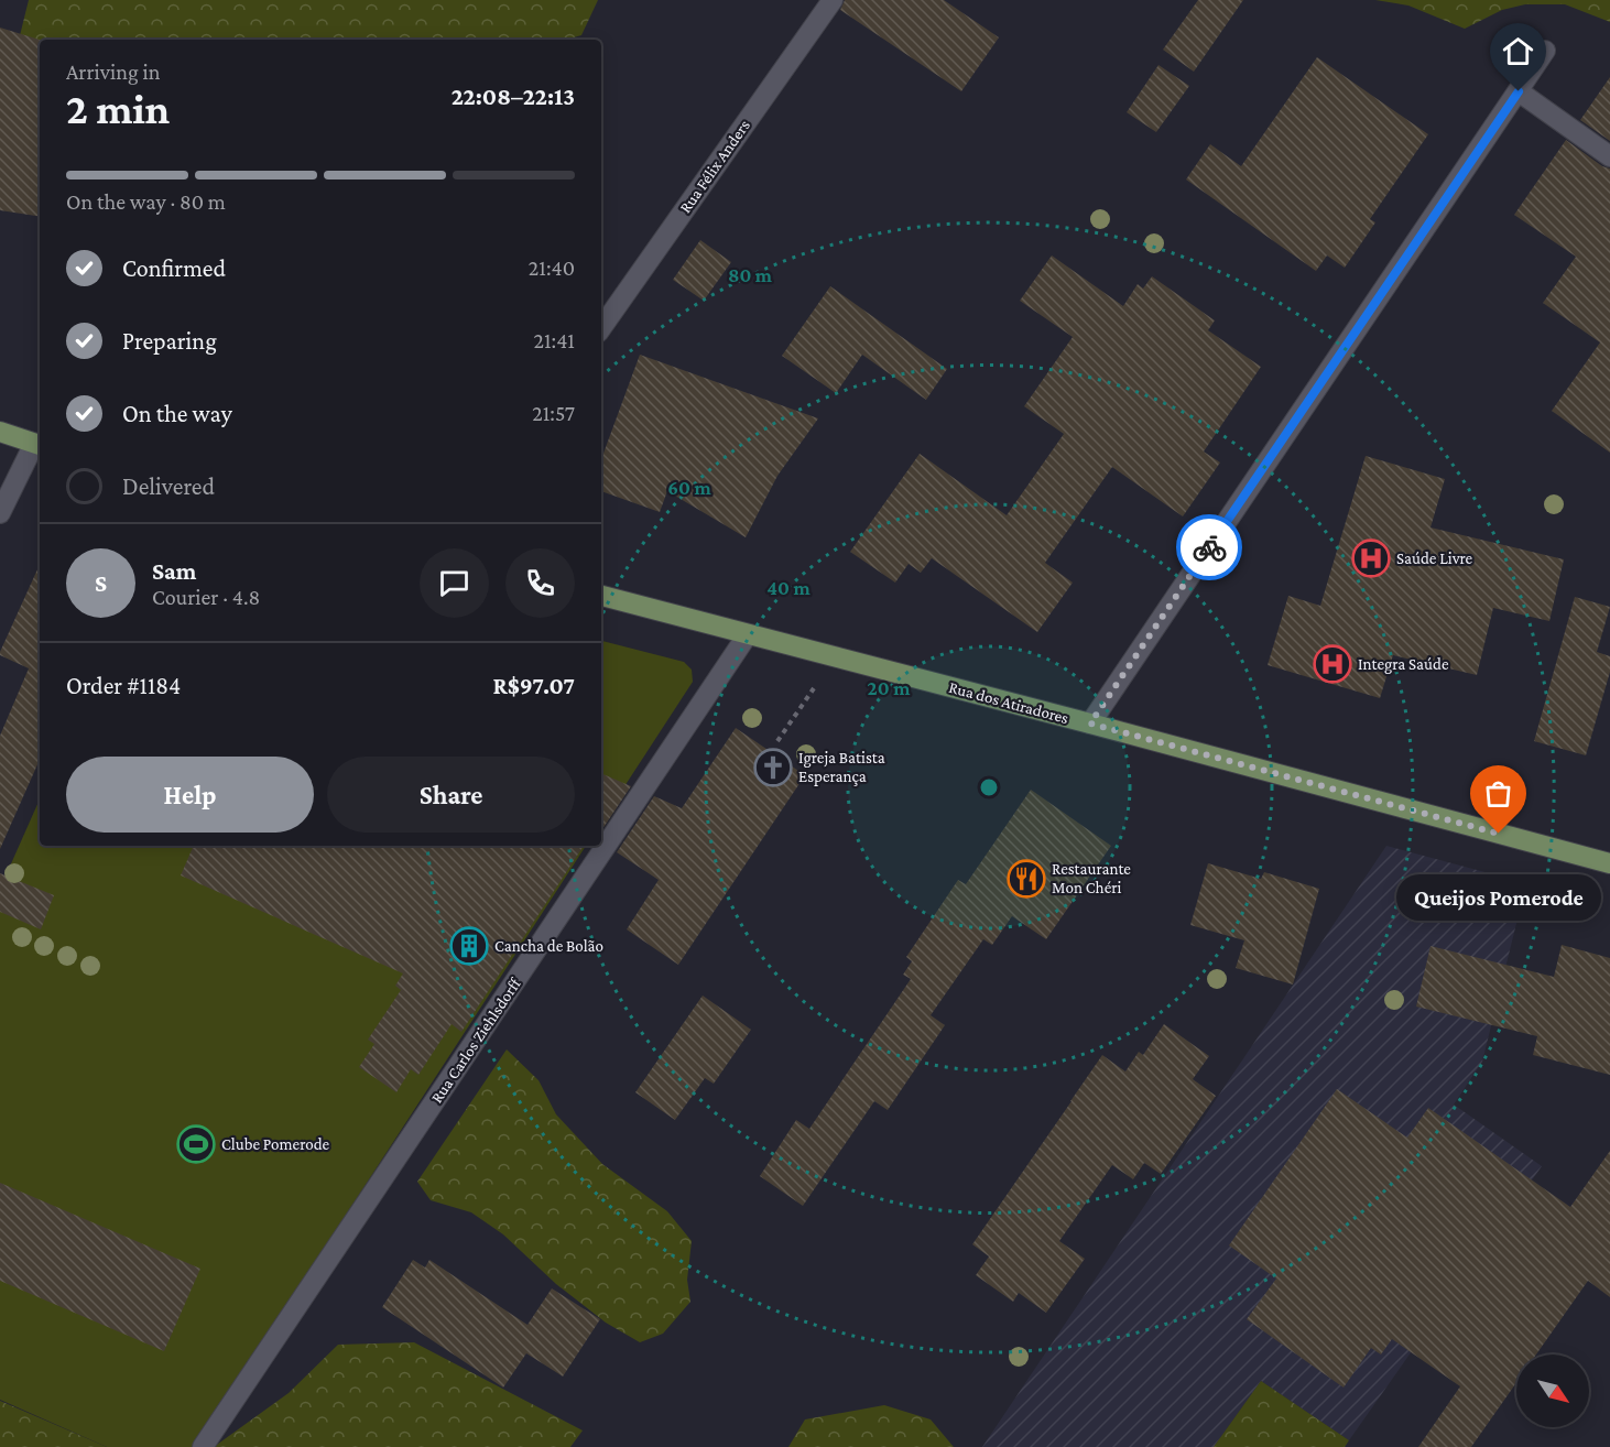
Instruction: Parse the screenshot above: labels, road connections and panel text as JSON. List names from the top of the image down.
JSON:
{
  "streets": {
    "main road": ["Rua dos Atiradores"],
    "street": ["Rua Félix Anders", "Rua Carlos Ziehlsdorff"]
  },
  "crossings": [
    ["Rua dos Atiradores", "Rua Carlos Ziehlsdorff"]
  ],
  "places": {
    "hospital": ["Saúde Livre", "Integra Saúde"],
    "church": ["Igreja Batista Esperança"],
    "other": ["Queijos Pomerode"],
    "restaurant": ["Restaurante Mon Chéri"],
    "building": ["Cancha de Bolão"],
    "sports": ["Clube Pomerode"]
  },
  "north": "bottom right",
  "page": {
    "heading": ["2 min", "Arriving in", "22:08–22:13"],
    "panel": [
      "Sam",
      "Courier · 4.8",
      "Order #1184",
      "R$97.07"
    ],
    "bar": "On the way · 80 m",
    "list": [
      ["Confirmed", "21:40"],
      ["Preparing", "21:41"],
      ["On the way", "21:57"],
      "Delivered"
    ],
    "round": "S",
    "buttons": ["Help", "Share"],
    "bubble": "Queijos Pomerode"
  },
  "rings": [
    "80 m",
    "60 m",
    "40 m",
    "20 m"
  ]
}
